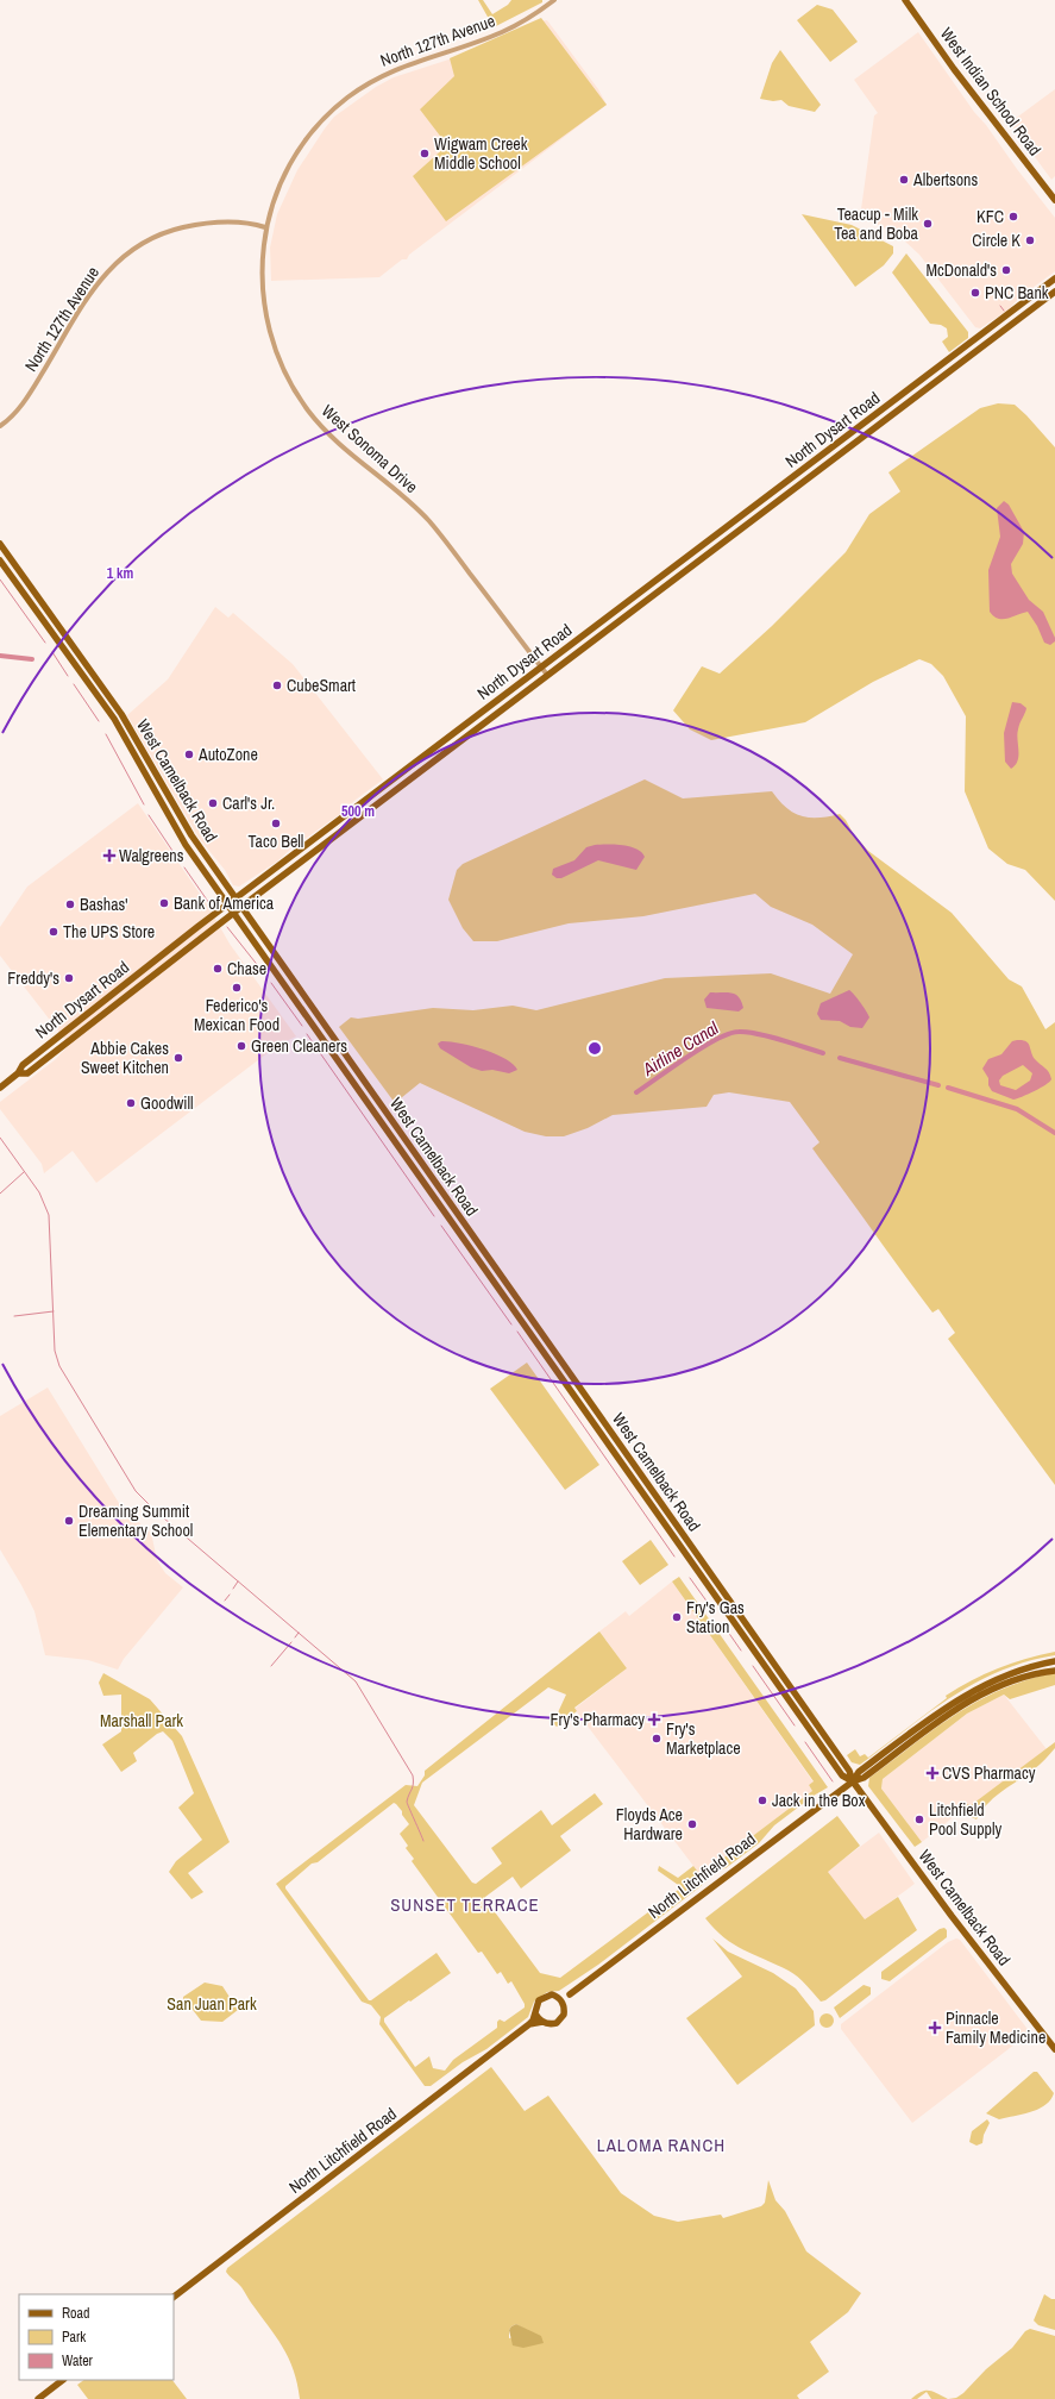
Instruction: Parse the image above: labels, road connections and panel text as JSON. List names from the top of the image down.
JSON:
{
  "streets": {
    "main road": [
      "West Indian School Road",
      "North Dysart Road",
      "West Camelback Road",
      "North Litchfield Road"
    ],
    "street": ["North 127th Avenue", "West Sonoma Drive"]
  },
  "crossings": [
    ["North 127th Avenue", "West Sonoma Drive"],
    ["North Dysart Road", "West Sonoma Drive"],
    ["North Dysart Road", "West Camelback Road"],
    ["West Camelback Road", "North Litchfield Road"]
  ],
  "districts": ["SUNSET TERRACE", "LALOMA RANCH"],
  "water": ["Airline Canal"],
  "parks": ["Marshall Park", "San Juan Park"],
  "places": {
    "other": [
      "Wigwam Creek Middle School",
      "Albertsons",
      "KFC",
      "Teacup - Milk Tea and Boba",
      "Circle K",
      "McDonald's",
      "PNC Bank",
      "CubeSmart",
      "AutoZone",
      "Carl's Jr.",
      "Taco Bell",
      "Bank of America",
      "Bashas'",
      "The UPS Store",
      "Chase",
      "Freddy's",
      "Federico's Mexican Food",
      "Green Cleaners",
      "Abbie Cakes Sweet Kitchen",
      "Goodwill",
      "Dreaming Summit Elementary School",
      "Fry's Gas Station",
      "Fry's Marketplace",
      "Jack in the Box",
      "Litchfield Pool Supply",
      "Floyds Ace Hardware"
    ],
    "health": [
      "Walgreens",
      "Fry's Pharmacy",
      "CVS Pharmacy",
      "Pinnacle Family Medicine"
    ]
  },
  "legend": ["Road", "Park", "Water"],
  "rings": ["1 km", "500 m"]
}
